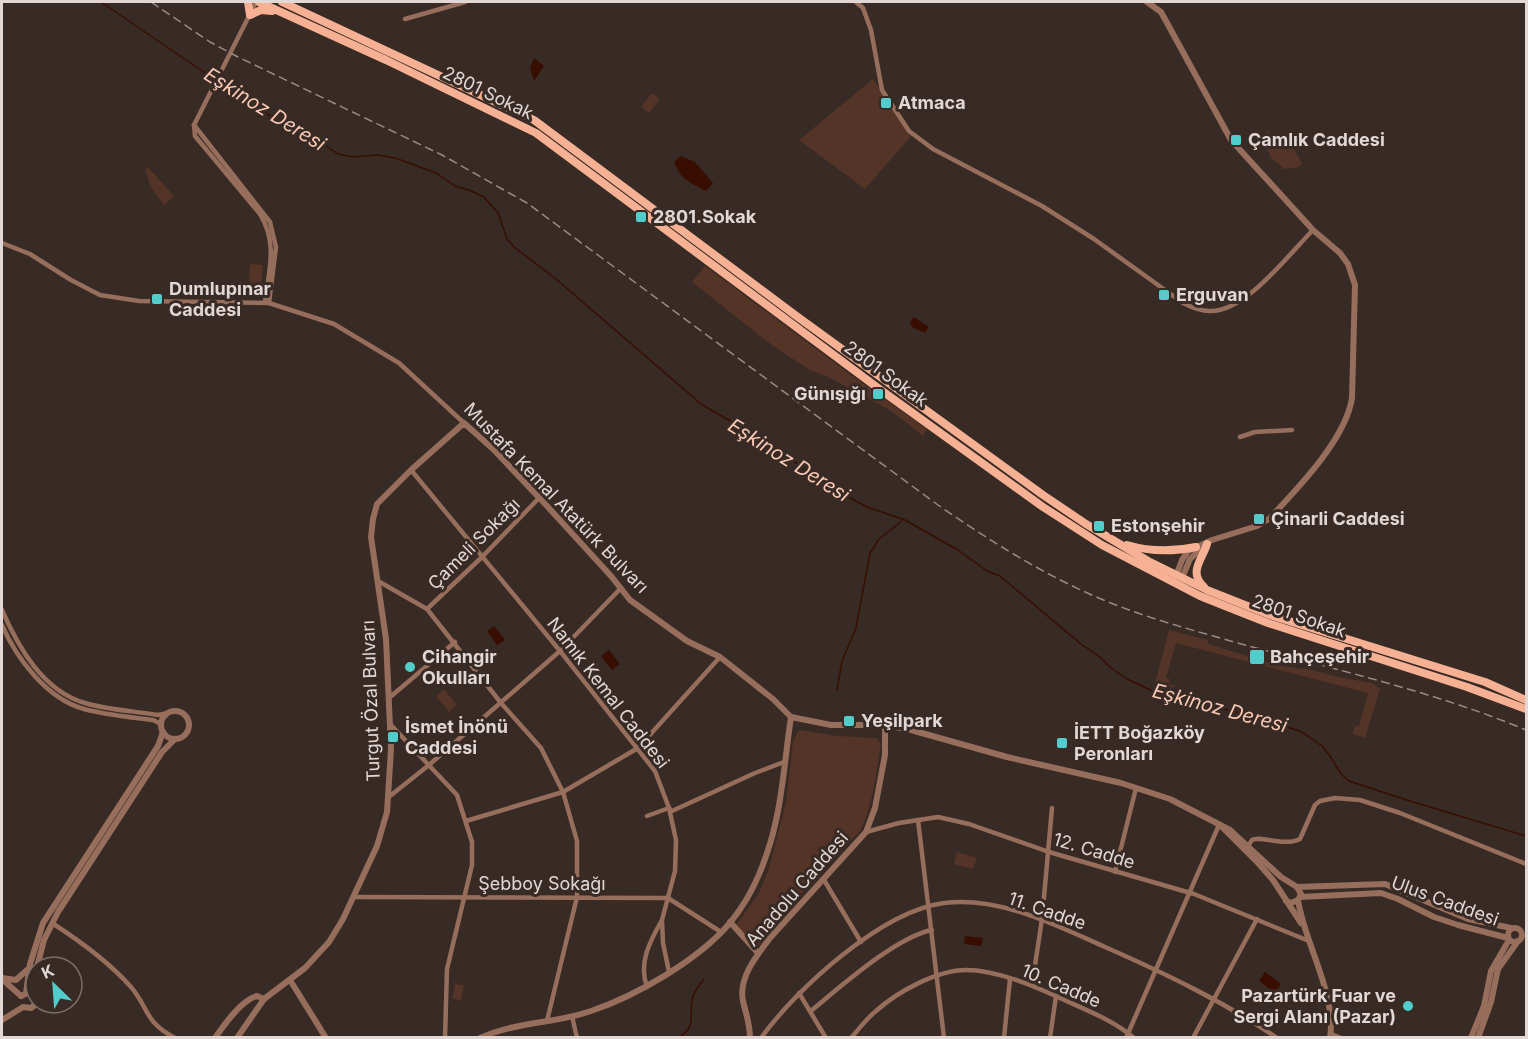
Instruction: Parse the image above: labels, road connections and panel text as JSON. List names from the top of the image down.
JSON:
{
  "streets": {
    "main road": ["2801 Sokak"],
    "street": [
      "Mustafa Kemal Atatürk Bulvarı",
      "Çameli Sokağı",
      "Namık Kemal Caddesi",
      "Turgut Özal Bulvarı",
      "12. Cadde",
      "Şebboy Sokağı",
      "Anadolu Caddesi",
      "Ulus Caddesi",
      "11. Cadde",
      "10. Cadde"
    ]
  },
  "crossings": [
    ["Mustafa Kemal Atatürk Bulvarı", "Çameli Sokağı"],
    ["Mustafa Kemal Atatürk Bulvarı", "Turgut Özal Bulvarı"],
    ["Çameli Sokağı", "Namık Kemal Caddesi"],
    ["Namık Kemal Caddesi", "Turgut Özal Bulvarı"],
    ["Namık Kemal Caddesi", "Şebboy Sokağı"],
    ["Turgut Özal Bulvarı", "Şebboy Sokağı"],
    ["12. Cadde", "Anadolu Caddesi"]
  ],
  "water": ["Eşkinoz Deresi"],
  "places": {
    "transit": [
      "Atmaca",
      "Çamlık Caddesi",
      "2801.Sokak",
      "Erguvan",
      "Dumlupınar Caddesi",
      "Günışığı",
      "Çinarli Caddesi",
      "Estonşehir",
      "Bahçeşehir",
      "Yeşilpark",
      "İsmet İnönü Caddesi",
      "İETT Boğazköy Peronları"
    ],
    "other": ["Cihangir Okulları", "Pazartürk Fuar ve Sergi Alanı (Pazar)"]
  },
  "north": "top left"
}
